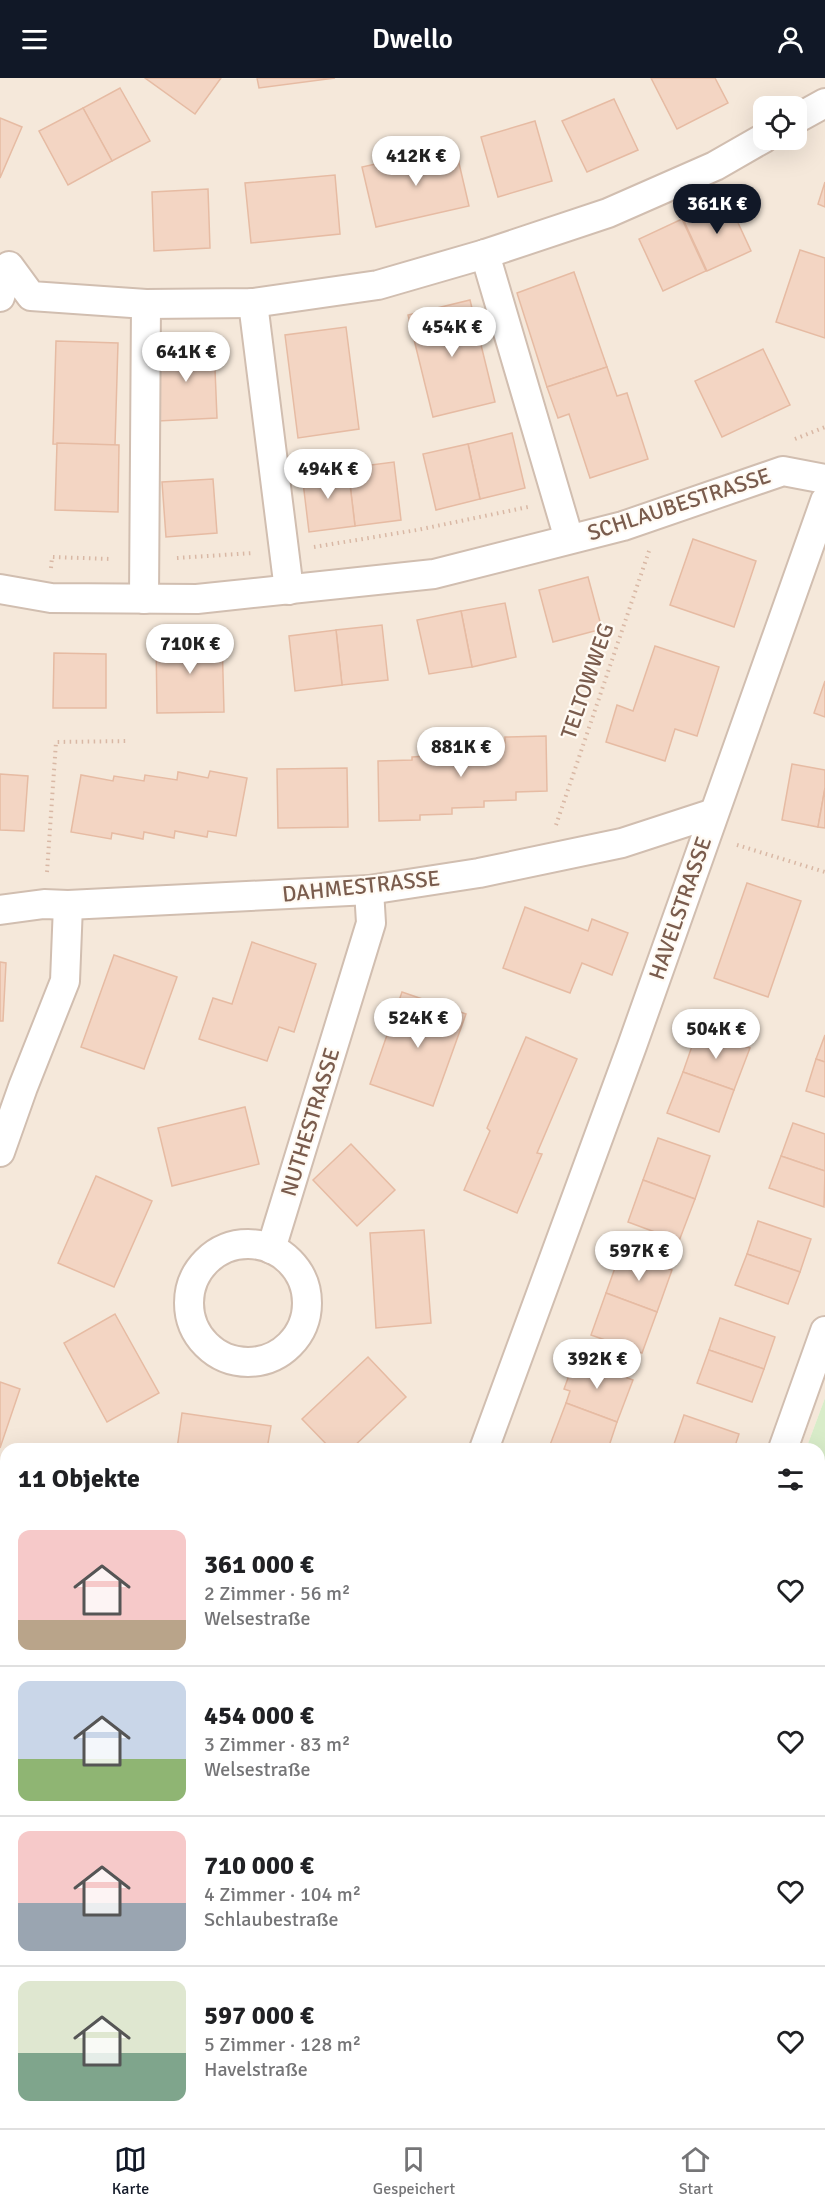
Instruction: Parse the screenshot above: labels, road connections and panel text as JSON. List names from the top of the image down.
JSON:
{
  "streets": {
    "street": [
      "SCHLAUBESTRASSE",
      "DAHMESTRASSE",
      "HAVELSTRASSE",
      "NUTHESTRASSE"
    ],
    "path": ["TELTOWWEG"]
  },
  "crossings": [
    ["SCHLAUBESTRASSE", "TELTOWWEG"],
    ["TELTOWWEG", "DAHMESTRASSE"],
    ["DAHMESTRASSE", "HAVELSTRASSE"],
    ["DAHMESTRASSE", "NUTHESTRASSE"]
  ],
  "page": {
    "header": "Dwello",
    "price": [
      "412K €",
      "361K €",
      "454K €",
      "641K €",
      "494K €",
      "710K €",
      "881K €",
      "524K €",
      "504K €",
      "597K €",
      "392K €"
    ],
    "heading": "11 Objekte",
    "list": [
      {
        "name": "361 000 €",
        "note": "2 Zimmer · 56 m² · Welsestraße"
      },
      {
        "name": "454 000 €",
        "note": "3 Zimmer · 83 m² · Welsestraße"
      },
      {
        "name": "710 000 €",
        "note": "4 Zimmer · 104 m² · Schlaubestraße"
      },
      {
        "name": "597 000 €",
        "note": "5 Zimmer · 128 m² · Havelstraße"
      }
    ],
    "tabs": ["Karte", "Gespeichert", "Start"]
  }
}
